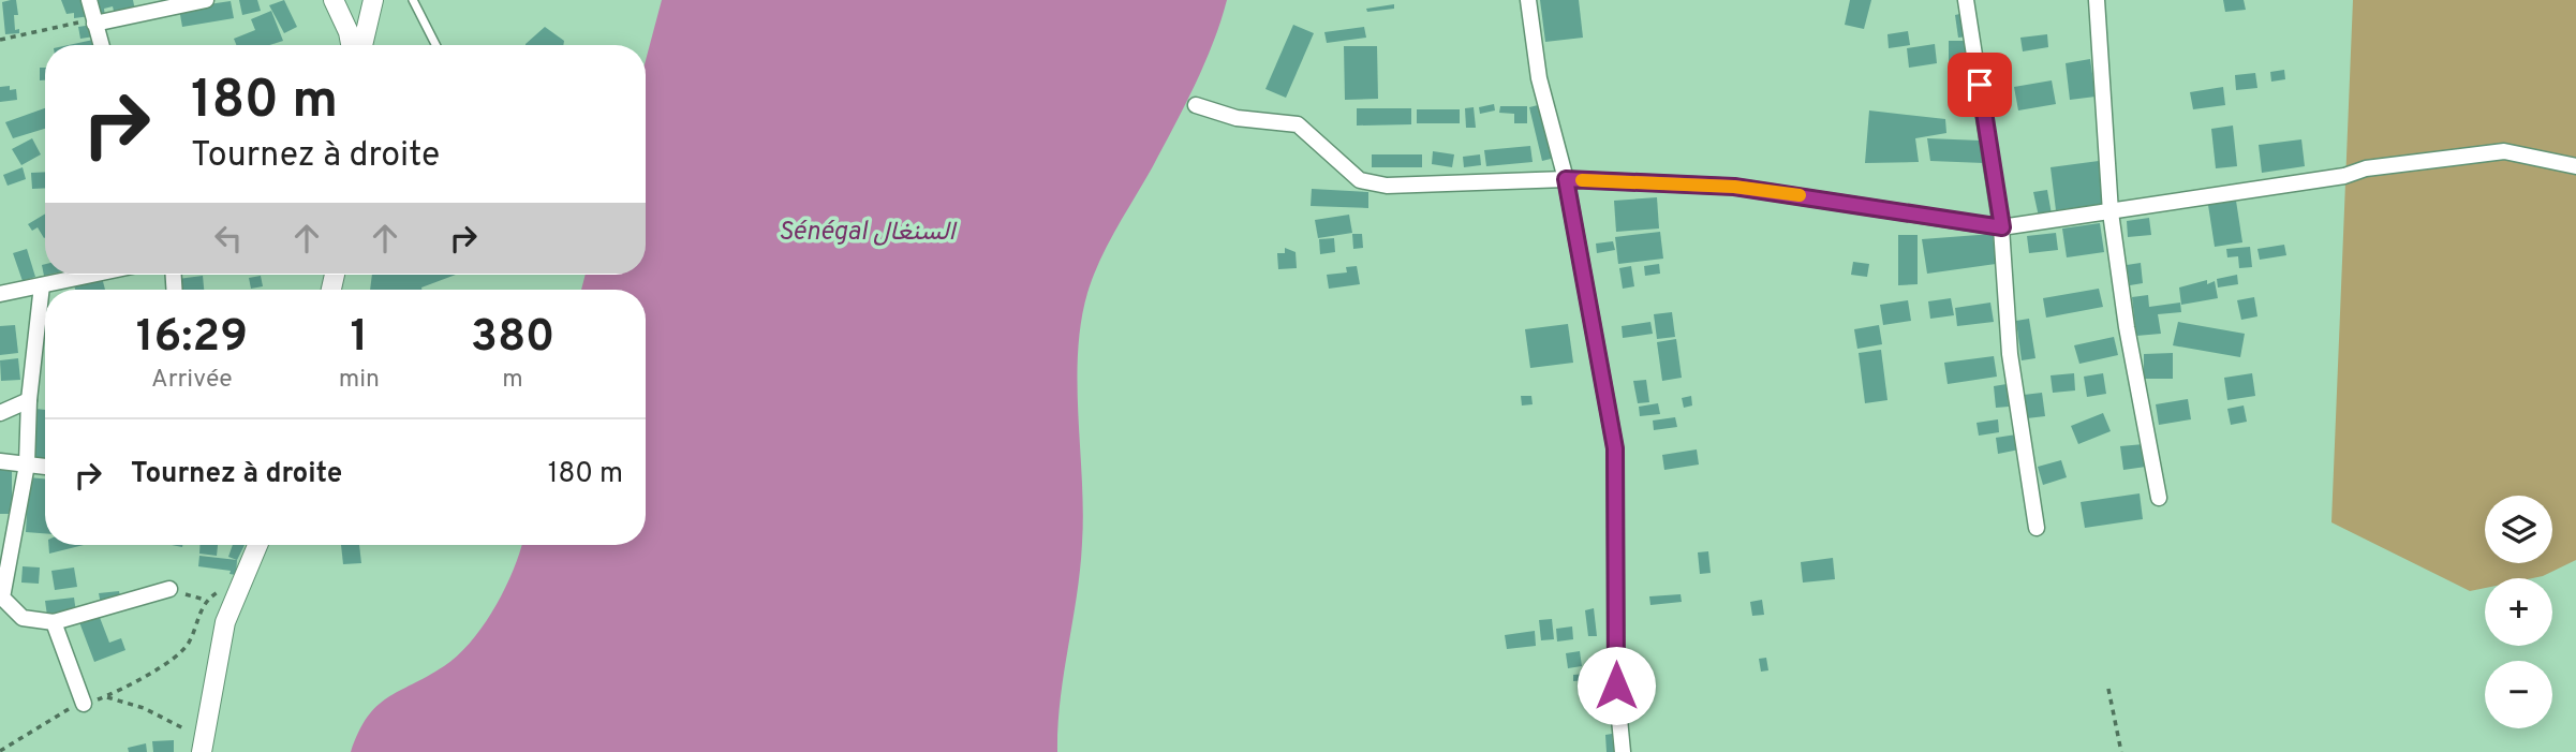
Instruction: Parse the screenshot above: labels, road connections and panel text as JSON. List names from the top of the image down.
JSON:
{
  "water": ["Sénégal السنغال"],
  "page": {
    "turn": ["180 m", "Tournez à droite"],
    "eta": [
      "16:29",
      "Arrivée",
      "1",
      "min",
      "380",
      "m"
    ],
    "list": [
      {
        "name": "Tournez à droite",
        "value": "180 m"
      }
    ],
    "map_buttons": ["+", "−"]
  }
}
